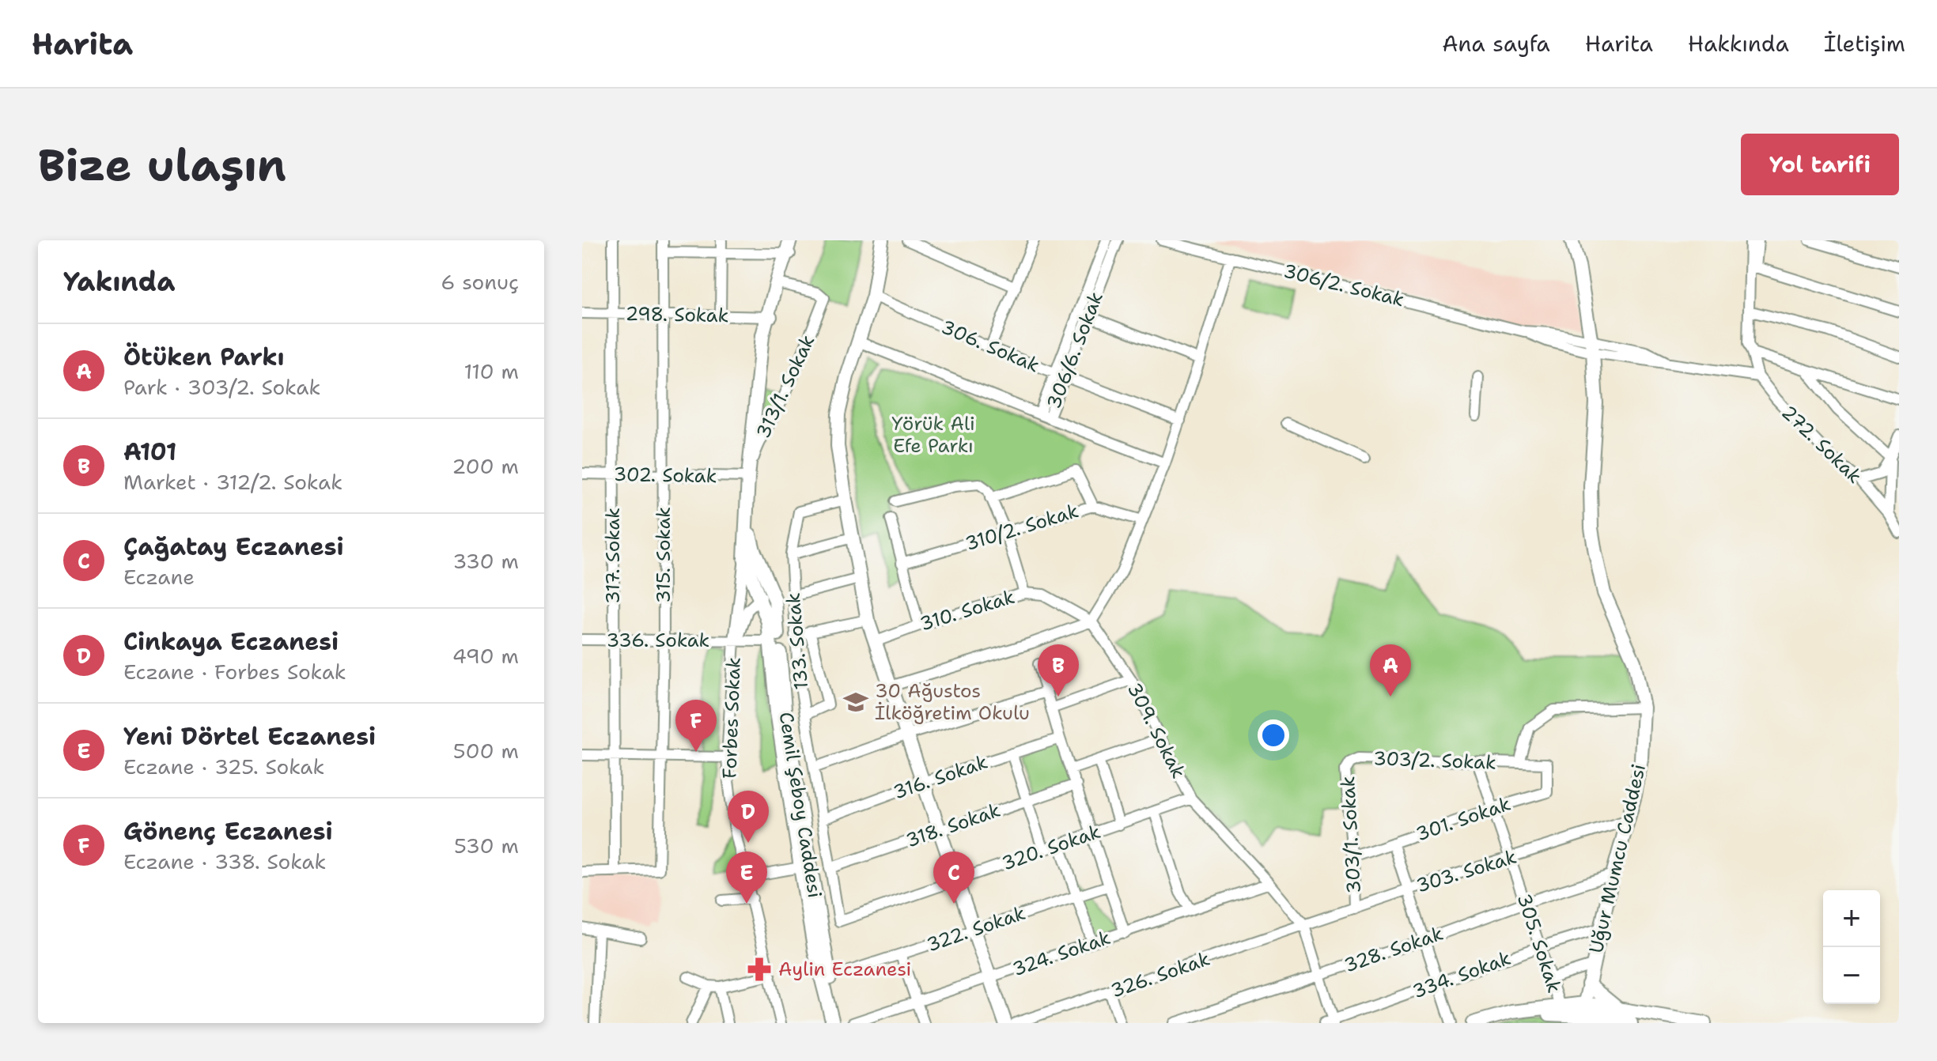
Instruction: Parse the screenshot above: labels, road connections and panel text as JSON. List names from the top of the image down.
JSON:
{
  "streets": {
    "main road": ["Forbes Sokak", "Cemil Şeboy Caddesi", "Uğur Mumcu Caddesi"],
    "street": [
      "306/2. Sokak",
      "298. Sokak",
      "306. Sokak",
      "306/6. Sokak",
      "313/1. Sokak",
      "272. Sokak",
      "302. Sokak",
      "310/2. Sokak",
      "315. Sokak",
      "317. Sokak",
      "310. Sokak",
      "336. Sokak",
      "133. Sokak",
      "309. Sokak",
      "303/2. Sokak",
      "316. Sokak",
      "301. Sokak",
      "318. Sokak",
      "303/1. Sokak",
      "320. Sokak",
      "303. Sokak",
      "322. Sokak",
      "305. Sokak",
      "328. Sokak",
      "324. Sokak",
      "326. Sokak",
      "334. Sokak"
    ]
  },
  "crossings": [
    ["306/2. Sokak", "272. Sokak"],
    ["306/2. Sokak", "Uğur Mumcu Caddesi"],
    ["298. Sokak", "315. Sokak"],
    ["298. Sokak", "317. Sokak"],
    ["298. Sokak", "Forbes Sokak"],
    ["306. Sokak", "306/6. Sokak"],
    ["313/1. Sokak", "302. Sokak"],
    ["313/1. Sokak", "Forbes Sokak"],
    ["302. Sokak", "315. Sokak"],
    ["302. Sokak", "317. Sokak"],
    ["302. Sokak", "Forbes Sokak"],
    ["315. Sokak", "317. Sokak"],
    ["315. Sokak", "336. Sokak"],
    ["317. Sokak", "336. Sokak"],
    ["310. Sokak", "309. Sokak"],
    ["336. Sokak", "Forbes Sokak"],
    ["336. Sokak", "Cemil Şeboy Caddesi"],
    ["133. Sokak", "316. Sokak"],
    ["133. Sokak", "318. Sokak"],
    ["133. Sokak", "320. Sokak"],
    ["Forbes Sokak", "Cemil Şeboy Caddesi"],
    ["309. Sokak", "320. Sokak"],
    ["309. Sokak", "303. Sokak"],
    ["309. Sokak", "328. Sokak"],
    ["309. Sokak", "324. Sokak"],
    ["309. Sokak", "326. Sokak"],
    ["309. Sokak", "334. Sokak"],
    ["303/2. Sokak", "301. Sokak"],
    ["303/2. Sokak", "303/1. Sokak"],
    ["303/2. Sokak", "Uğur Mumcu Caddesi"],
    ["303/2. Sokak", "305. Sokak"],
    ["301. Sokak", "303/1. Sokak"],
    ["301. Sokak", "305. Sokak"],
    ["303/1. Sokak", "303. Sokak"],
    ["Uğur Mumcu Caddesi", "303. Sokak"],
    ["Uğur Mumcu Caddesi", "328. Sokak"],
    ["Uğur Mumcu Caddesi", "334. Sokak"],
    ["303. Sokak", "305. Sokak"],
    ["303. Sokak", "326. Sokak"],
    ["305. Sokak", "328. Sokak"],
    ["305. Sokak", "334. Sokak"]
  ],
  "parks": ["Yörük Ali Efe Parkı"],
  "places": {
    "school or university": ["30 Ağustos İlköğretim Okulu"],
    "pharmacy": ["Aylin Eczanesi"]
  },
  "page": {
    "header": "Harita",
    "nav": [
      "Ana sayfa",
      "Harita",
      "Hakkında",
      "İletişim"
    ],
    "buttons": "Yol tarifi",
    "title": "Bize ulaşın",
    "heading": ["Yakında", "6 sonuç"],
    "list": [
      {
        "mark": "A",
        "name": "Ötüken Parkı",
        "note": "Park · 303/2. Sokak",
        "value": "110 m"
      },
      {
        "mark": "B",
        "name": "A101",
        "note": "Market · 312/2. Sokak",
        "value": "200 m"
      },
      {
        "mark": "C",
        "name": "Çağatay Eczanesi",
        "note": "Eczane",
        "value": "330 m"
      },
      {
        "mark": "D",
        "name": "Cinkaya Eczanesi",
        "note": "Eczane · Forbes Sokak",
        "value": "490 m"
      },
      {
        "mark": "E",
        "name": "Yeni Dörtel Eczanesi",
        "note": "Eczane · 325. Sokak",
        "value": "500 m"
      },
      {
        "mark": "F",
        "name": "Gönenç Eczanesi",
        "note": "Eczane · 338. Sokak",
        "value": "530 m"
      }
    ],
    "pins": [
      "A",
      "B",
      "F",
      "D",
      "C",
      "E"
    ],
    "map_buttons": ["+", "−"]
  }
}
